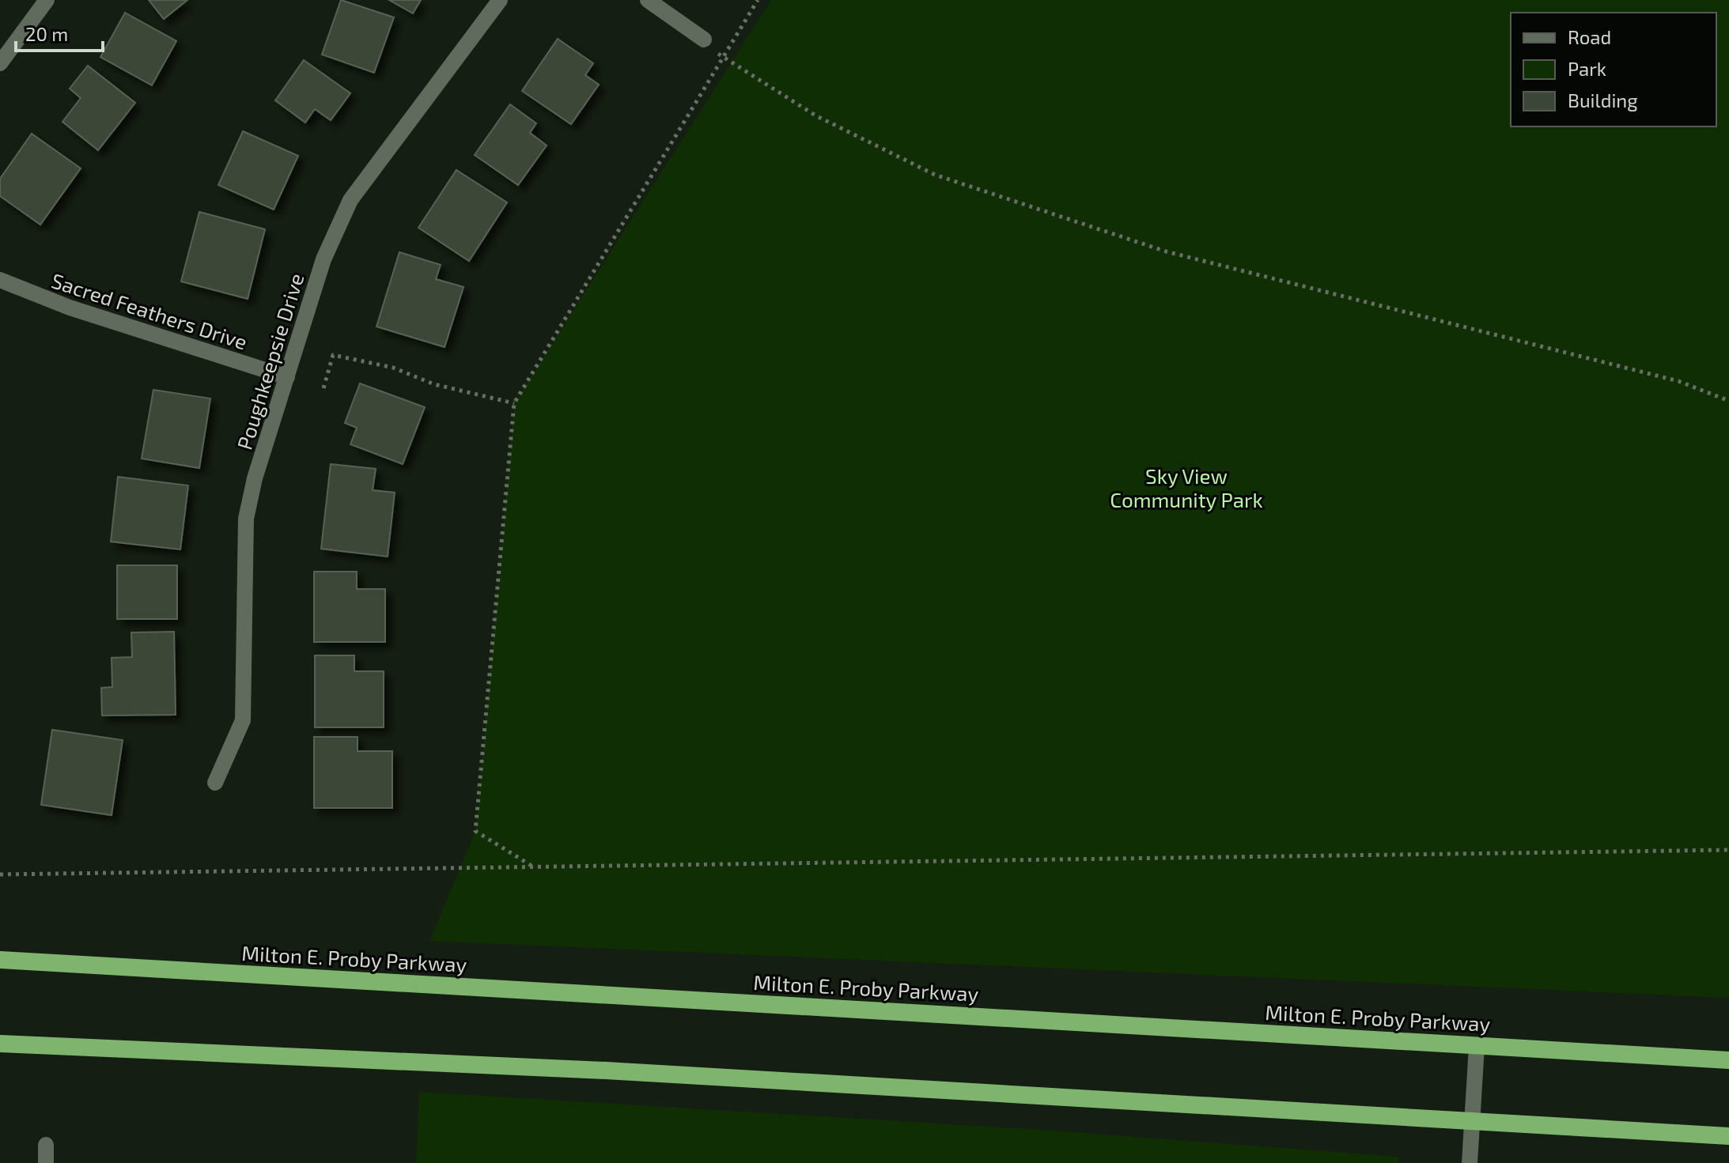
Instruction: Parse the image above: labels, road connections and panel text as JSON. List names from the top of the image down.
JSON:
{
  "streets": {
    "highway": ["Milton E. Proby Parkway"],
    "street": ["Sacred Feathers Drive", "Poughkeepsie Drive"]
  },
  "crossings": [
    ["Sacred Feathers Drive", "Poughkeepsie Drive"]
  ],
  "parks": ["Sky View Community Park"],
  "legend": ["Road", "Park", "Building"],
  "scale_bar": "20 m"
}
